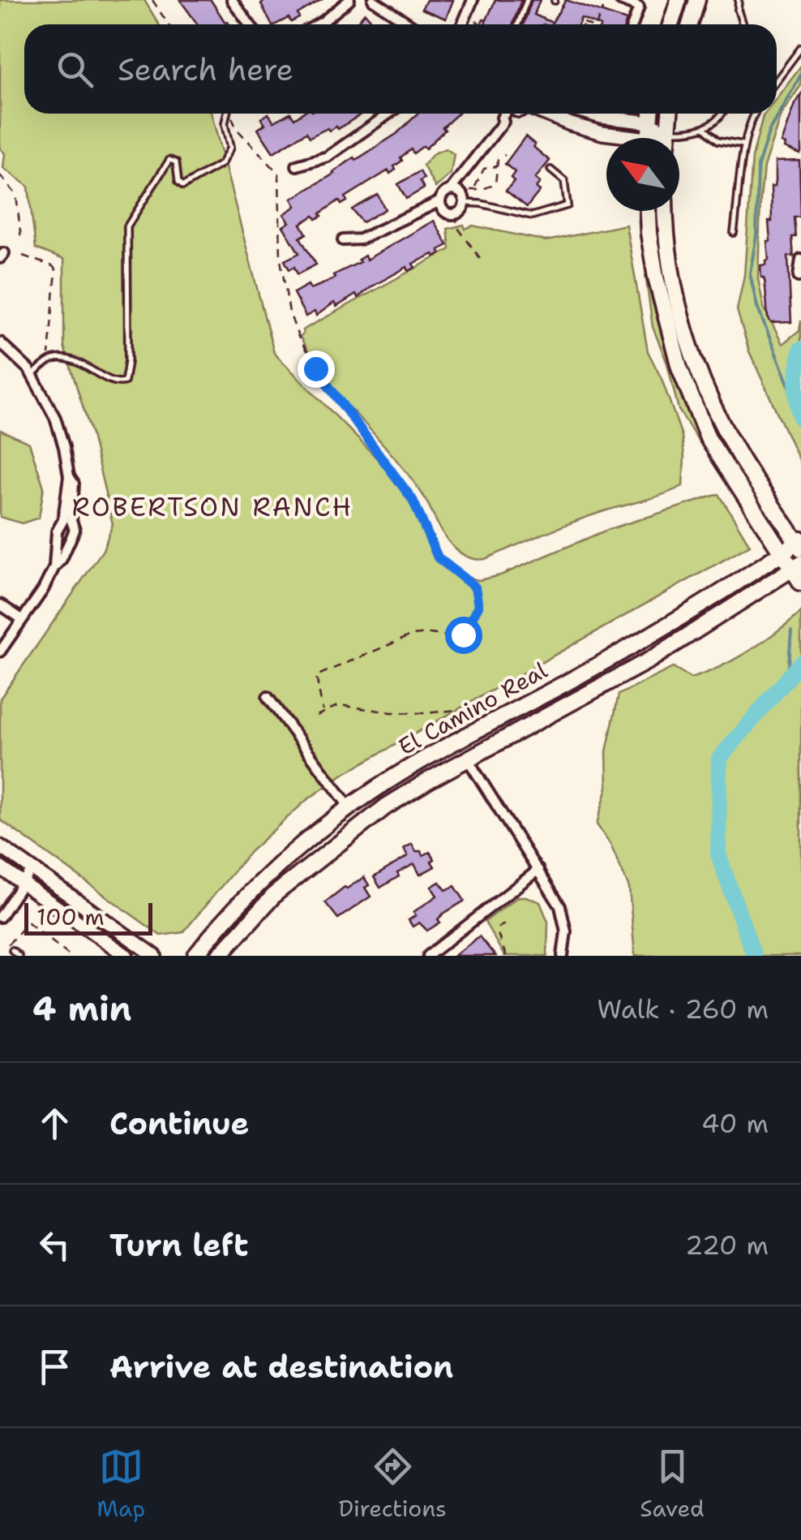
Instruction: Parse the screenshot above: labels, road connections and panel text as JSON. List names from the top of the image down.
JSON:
{
  "streets": {
    "main road": ["El Camino Real"]
  },
  "districts": ["ROBERTSON RANCH"],
  "scale_bar": "100 m",
  "north": "top left",
  "page": {
    "search": "Search here",
    "scale": "100 m",
    "heading": ["4 min", "Walk · 260 m"],
    "list": [
      ["Continue", "40 m"],
      ["Turn left", "220 m"],
      "Arrive at destination"
    ],
    "nav": ["Map", "Directions", "Saved"]
  }
}
